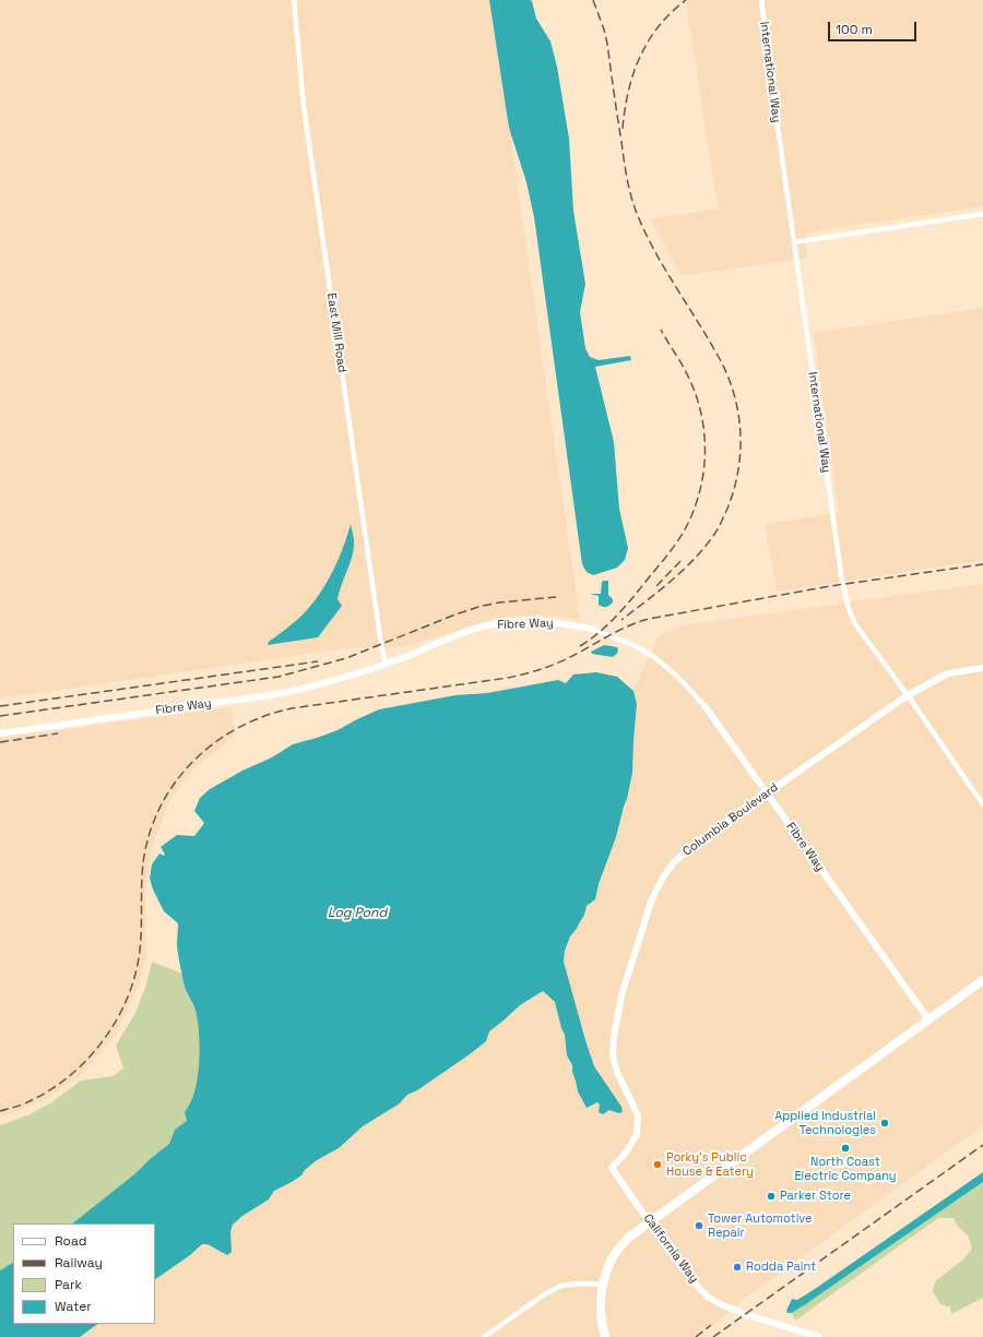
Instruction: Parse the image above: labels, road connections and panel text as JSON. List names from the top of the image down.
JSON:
{
  "streets": {
    "street": [
      "International Way",
      "East Mill Road",
      "Fibre Way",
      "Columbia Boulevard",
      "California Way"
    ]
  },
  "crossings": [
    ["International Way", "Columbia Boulevard"],
    ["East Mill Road", "Fibre Way"],
    ["Fibre Way", "Columbia Boulevard"],
    ["Columbia Boulevard", "California Way"]
  ],
  "water": ["Log Pond"],
  "places": [
    "Applied Industrial Technologies",
    "North Coast Electric Company",
    "Porky's Public House & Eatery",
    "Parker Store",
    "Tower Automotive Repair",
    "Rodda Paint"
  ],
  "legend": [
    "Road",
    "Railway",
    "Park",
    "Water"
  ],
  "scale_bar": "100 m"
}
